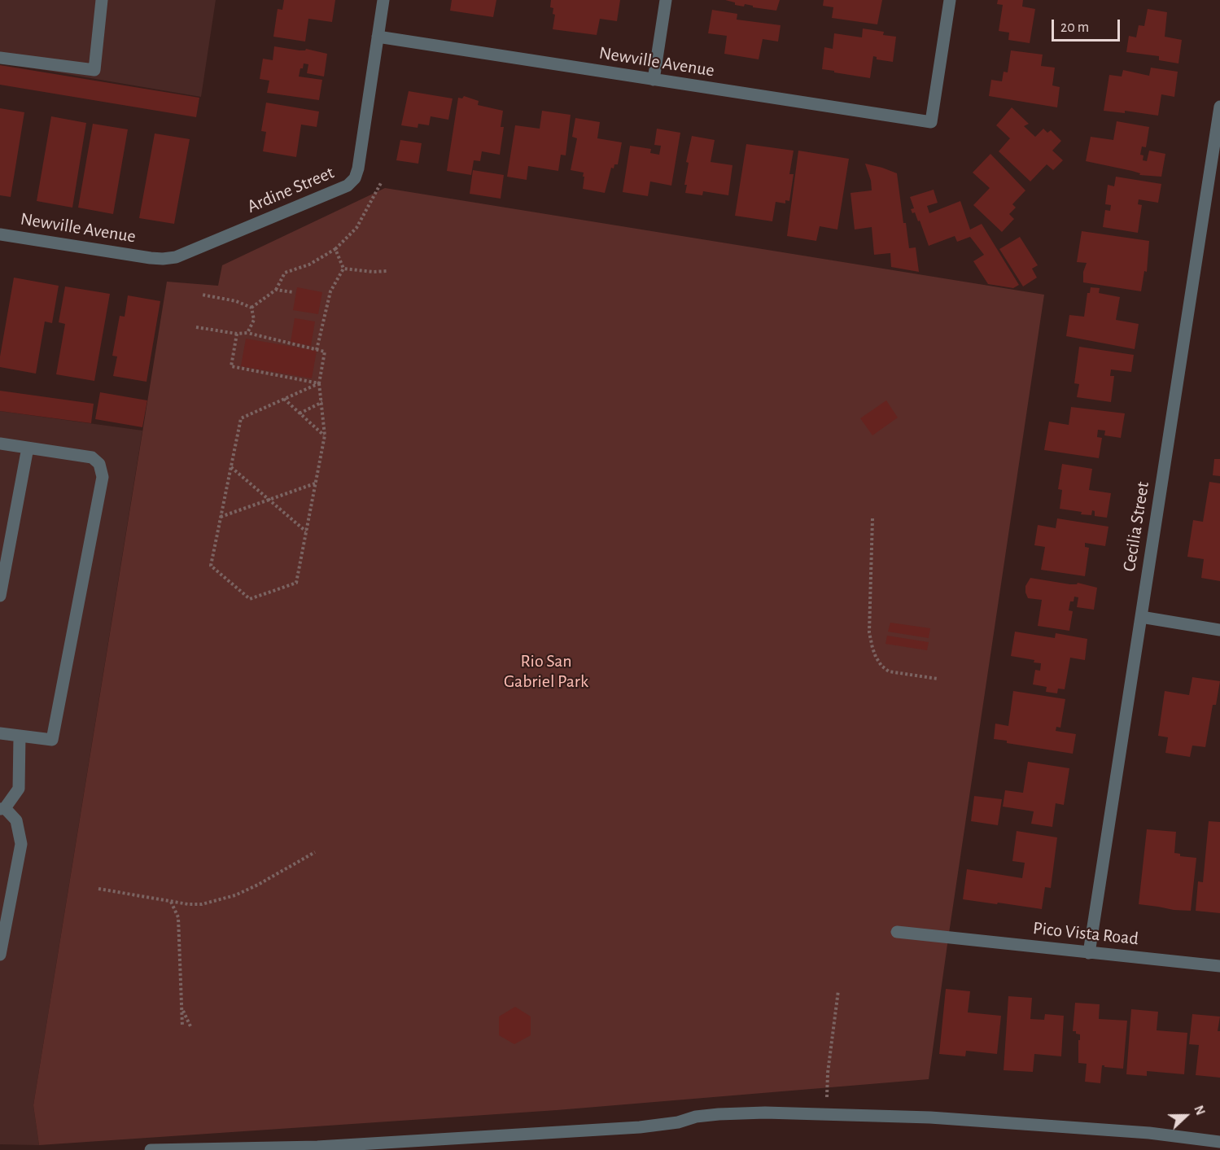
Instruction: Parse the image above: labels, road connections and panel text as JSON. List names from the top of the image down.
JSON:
{
  "streets": {
    "street": [
      "Newville Avenue",
      "Ardine Street",
      "Cecilia Street",
      "Pico Vista Road"
    ]
  },
  "crossings": [
    ["Newville Avenue", "Ardine Street"],
    ["Cecilia Street", "Pico Vista Road"]
  ],
  "parks": ["Rio San Gabriel Park"],
  "scale_bar": "20 m",
  "north": "right"
}
